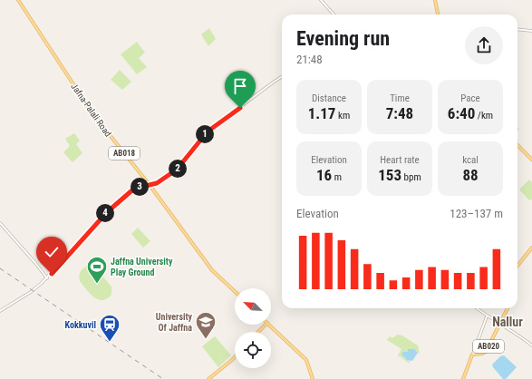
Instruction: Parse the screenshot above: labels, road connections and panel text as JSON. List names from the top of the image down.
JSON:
{
  "streets": {
    "main road": ["Jafna-Palali Road", "AB018", "AB020"]
  },
  "districts": ["Nallur"],
  "places": {
    "sports": ["Jaffna University Play Ground"],
    "school or university": ["University Of Jaffna"],
    "station": ["Kokkuvil"]
  },
  "north": "top left",
  "page": {
    "heading": ["Evening run", "21:48"],
    "stats": [
      ["Distance", "1.17 km"],
      ["Time", "7:48"],
      ["Pace", "6:40 /km"],
      ["Elevation", "16 m"],
      ["Heart rate", "153 bpm"],
      ["kcal", "88"]
    ],
    "pins": [
      "1",
      "2",
      "3",
      "4"
    ],
    "chart": ["Elevation", "123–137 m"]
  }
}
